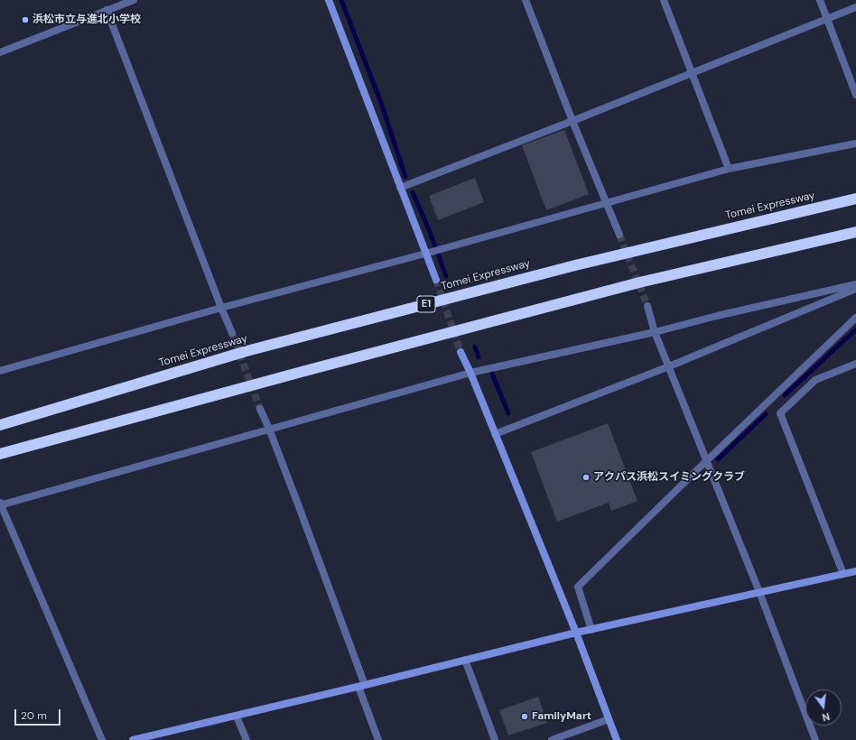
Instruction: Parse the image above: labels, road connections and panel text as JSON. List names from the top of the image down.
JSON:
{
  "streets": {
    "highway": ["Tomei Expressway", "E1"]
  },
  "places": ["浜松市立与進北小学校", "アクパス浜松スイミングクラブ", "FamilyMart"],
  "scale_bar": "20 m",
  "north": "bottom"
}
